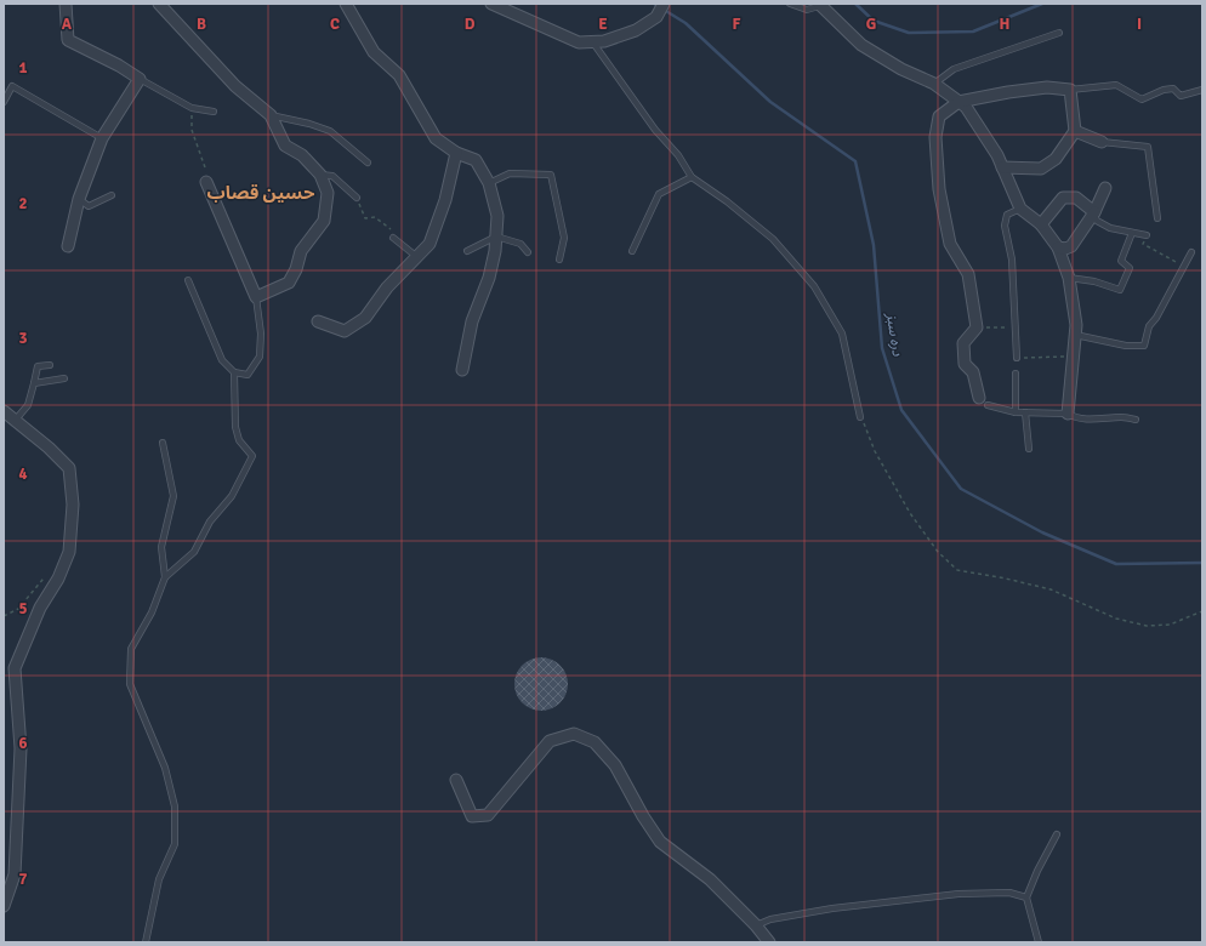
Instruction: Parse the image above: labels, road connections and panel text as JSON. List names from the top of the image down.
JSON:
{
  "districts": ["حسین قصاب"],
  "water": ["دره سبز"],
  "grid": {
    "columns": [
      "A",
      "B",
      "C",
      "D",
      "E",
      "F",
      "G",
      "H",
      "I"
    ],
    "rows": [
      "1",
      "2",
      "3",
      "4",
      "5",
      "6",
      "7"
    ]
  }
}
